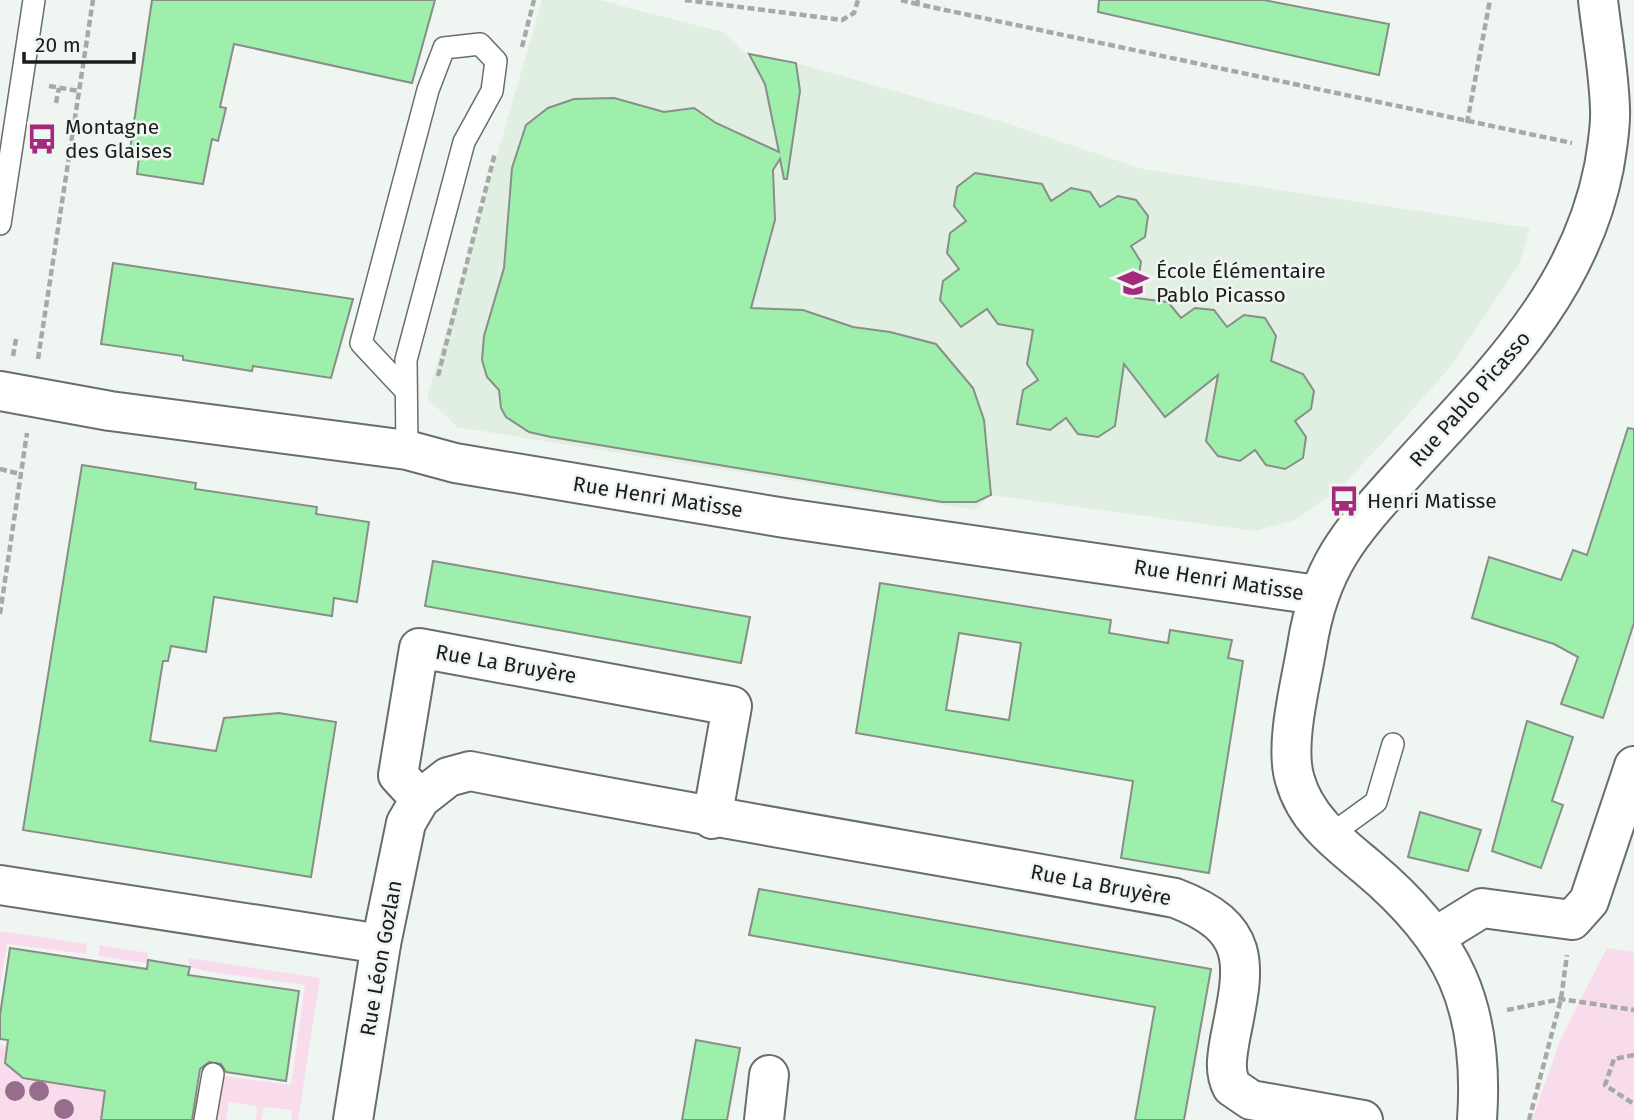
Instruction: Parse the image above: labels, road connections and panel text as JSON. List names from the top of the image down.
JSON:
{
  "streets": {
    "street": [
      "Rue Pablo Picasso",
      "Rue Henri Matisse",
      "Rue La Bruyère",
      "Rue Léon Gozlan"
    ]
  },
  "crossings": [
    ["Rue Pablo Picasso", "Rue Henri Matisse"],
    ["Rue La Bruyère", "Rue Léon Gozlan"]
  ],
  "places": {
    "bus stop": ["Montagne des Glaises", "Henri Matisse"],
    "school or university": ["École Élémentaire Pablo Picasso"]
  },
  "scale_bar": "20 m"
}
